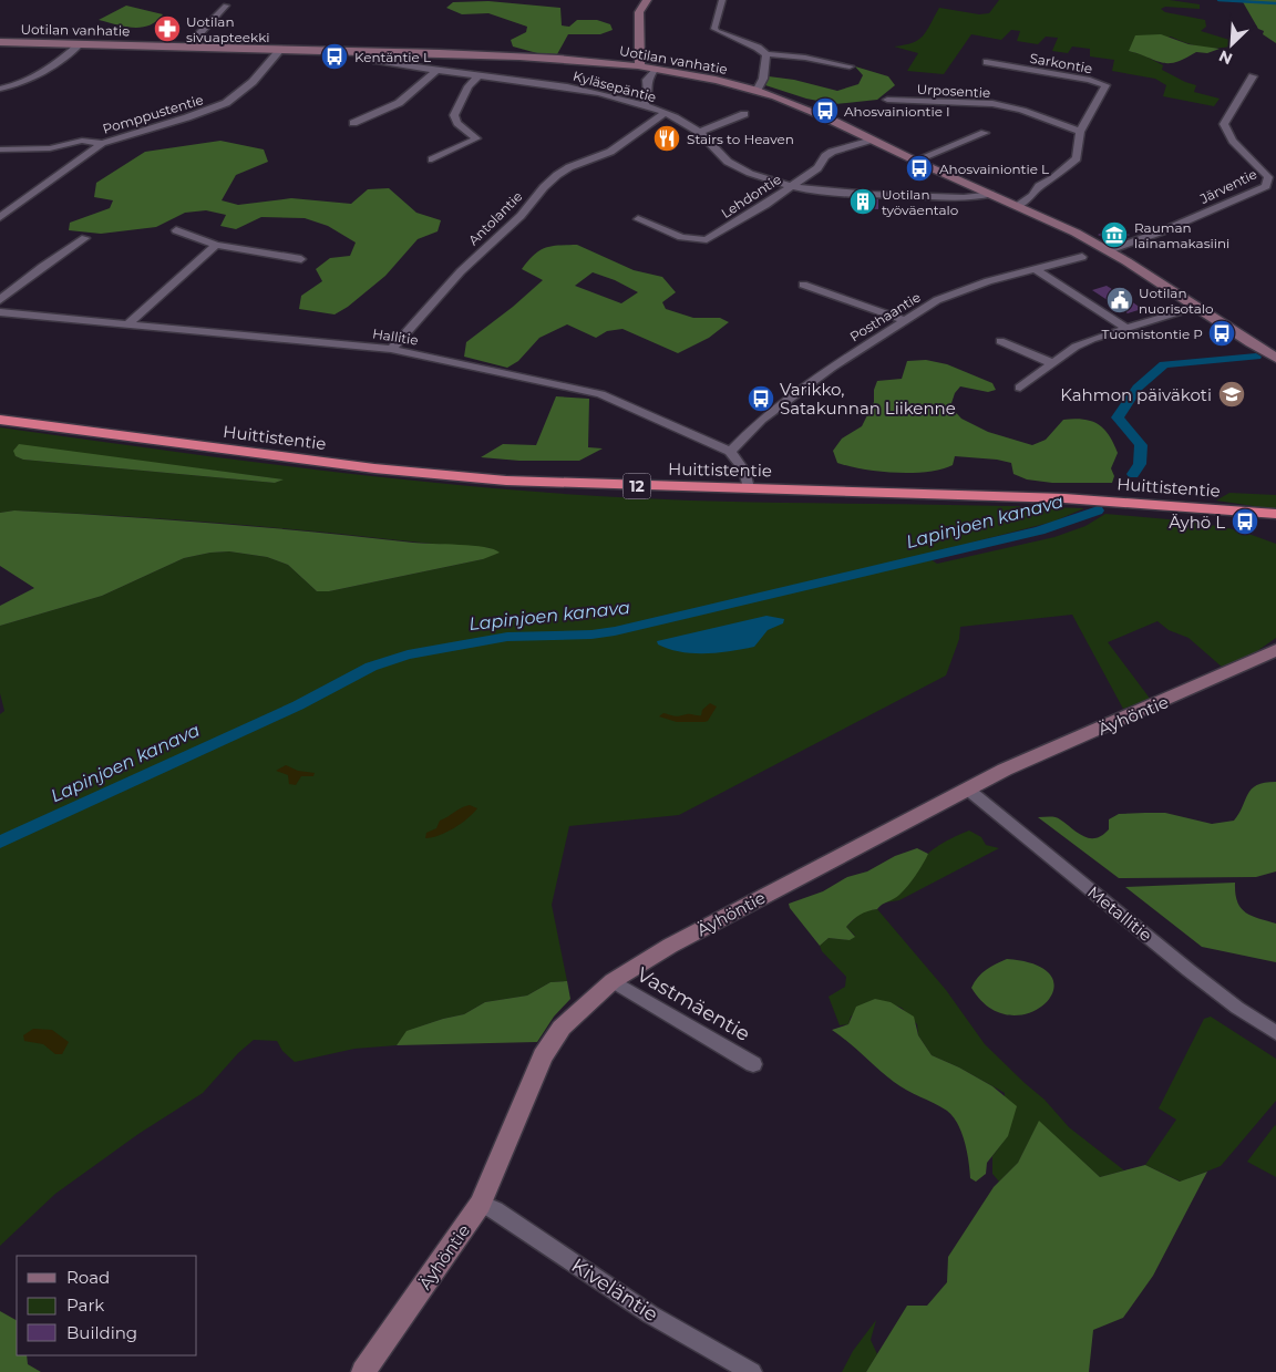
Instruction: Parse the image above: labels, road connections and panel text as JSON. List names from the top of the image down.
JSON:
{
  "streets": {
    "highway": ["Huittistentie", "12"],
    "main road": ["Uotilan vanhatie", "Äyhöntie"],
    "street": [
      "Sarkontie",
      "Kyläsepäntie",
      "Urposentie",
      "Pomppustentie",
      "Järventie",
      "Lehdontie",
      "Antolantie",
      "Posthaantie",
      "Hallitie",
      "Metallitie",
      "Vastmäentie",
      "Kiveläntie"
    ]
  },
  "crossings": [
    ["Uotilan vanhatie", "Sarkontie"],
    ["Uotilan vanhatie", "Kyläsepäntie"],
    ["Uotilan vanhatie", "Pomppustentie"],
    ["Uotilan vanhatie", "Järventie"],
    ["Uotilan vanhatie", "Lehdontie"],
    ["Sarkontie", "Urposentie"],
    ["Kyläsepäntie", "Lehdontie"],
    ["Kyläsepäntie", "Antolantie"],
    ["Antolantie", "Hallitie"],
    ["Posthaantie", "Hallitie"],
    ["Äyhöntie", "Metallitie"],
    ["Äyhöntie", "Vastmäentie"],
    ["Äyhöntie", "Kiveläntie"]
  ],
  "water": ["Lapinjoen kanava"],
  "places": {
    "pharmacy": ["Uotilan sivuapteekki"],
    "bus stop": [
      "Kentäntie L",
      "Ahosvainiontie I",
      "Ahosvainiontie L",
      "Tuomistontie P",
      "Varikko, Satakunnan Liikenne",
      "Äyhö L"
    ],
    "restaurant": ["Stairs to Heaven"],
    "building": ["Uotilan työväentalo"],
    "museum": ["Rauman lainamakasiini"],
    "public building": ["Uotilan nuorisotalo"],
    "school or university": ["Kahmon päiväkoti"]
  },
  "legend": ["Road", "Park", "Building"],
  "north": "bottom left"
}
